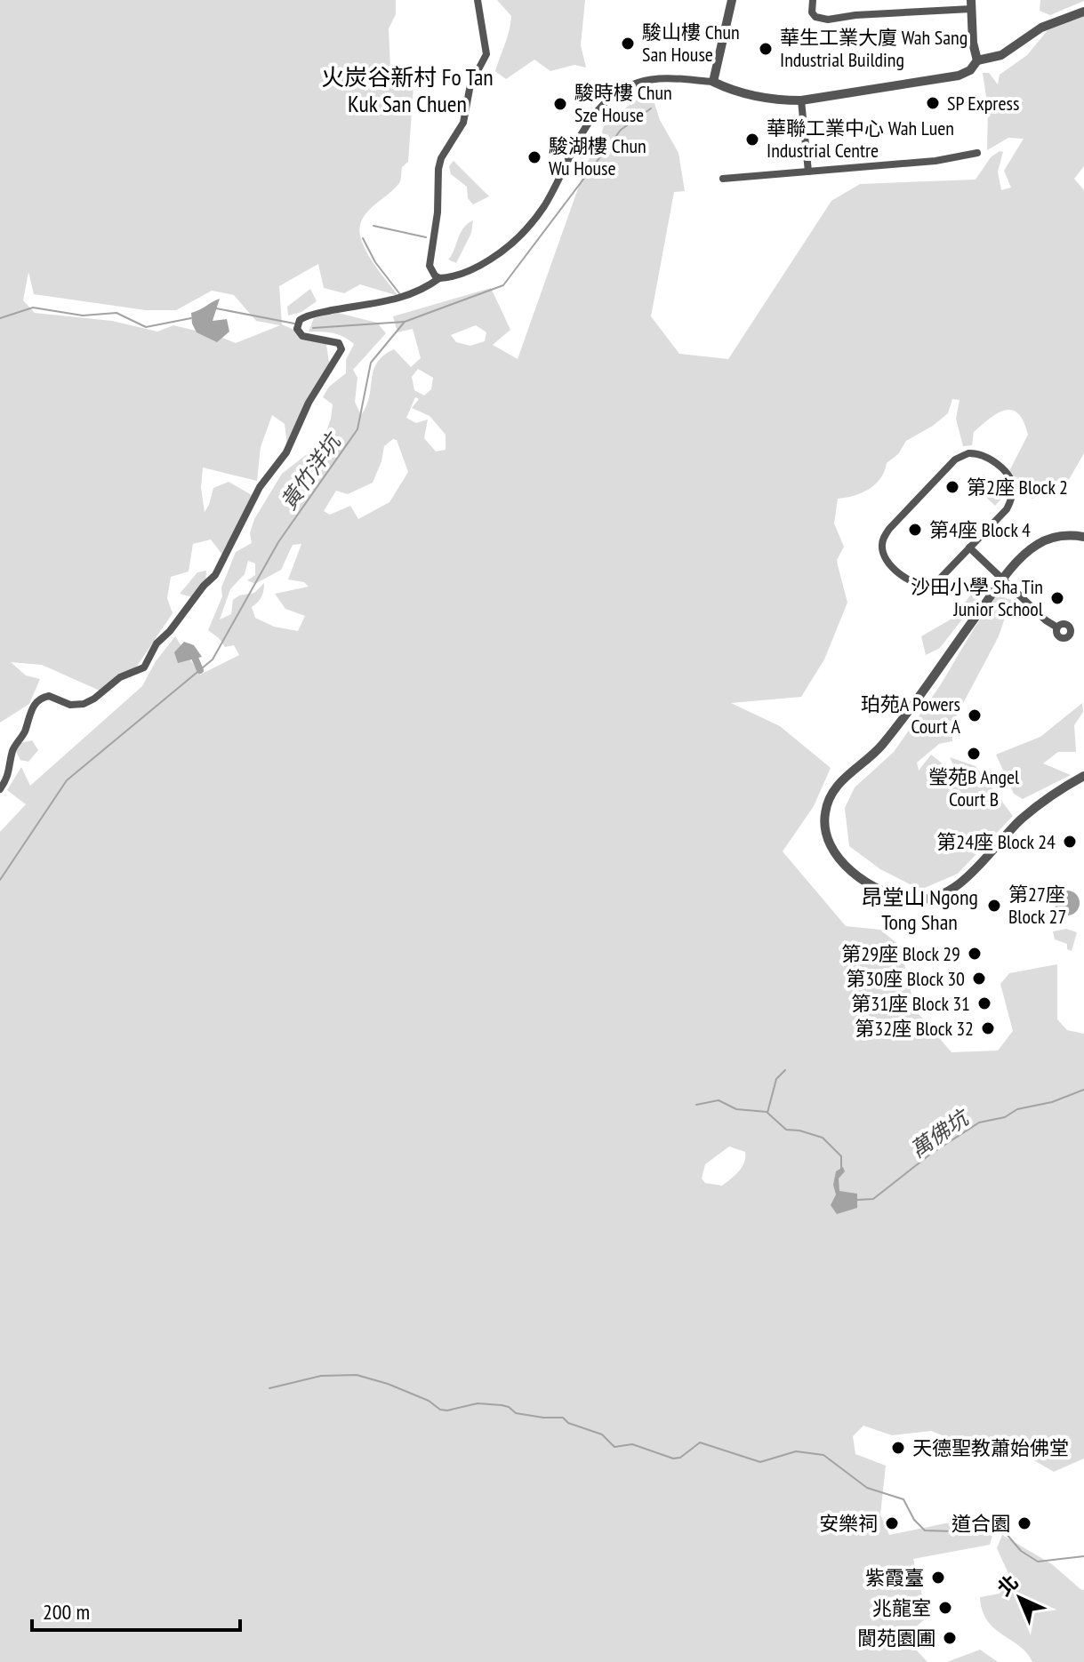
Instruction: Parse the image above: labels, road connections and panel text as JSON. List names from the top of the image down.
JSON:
{
  "districts": ["火炭谷新村 Fo Tan Kuk San Chuen", "昂堂山 Ngong Tong Shan"],
  "water": ["黃竹洋坑", "萬佛坑"],
  "places": [
    "駿山樓 Chun San House",
    "華生工業大廈 Wah Sang Industrial Building",
    "SP Express",
    "駿時樓 Chun Sze House",
    "華聯工業中心 Wah Luen Industrial Centre",
    "駿湖樓 Chun Wu House",
    "第2座 Block 2",
    "第4座 Block 4",
    "沙田小學 Sha Tin Junior School",
    "珀苑A Powers Court A",
    "瑩苑B Angel Court B",
    "第24座 Block 24",
    "第27座 Block 27",
    "第29座 Block 29",
    "第30座 Block 30",
    "第31座 Block 31",
    "第32座 Block 32",
    "天德聖教蕭始佛堂",
    "安樂祠",
    "道合園",
    "紫霞臺",
    "兆龍室",
    "閬苑園圃"
  ],
  "scale_bar": "200 m",
  "north": "top left"
}
